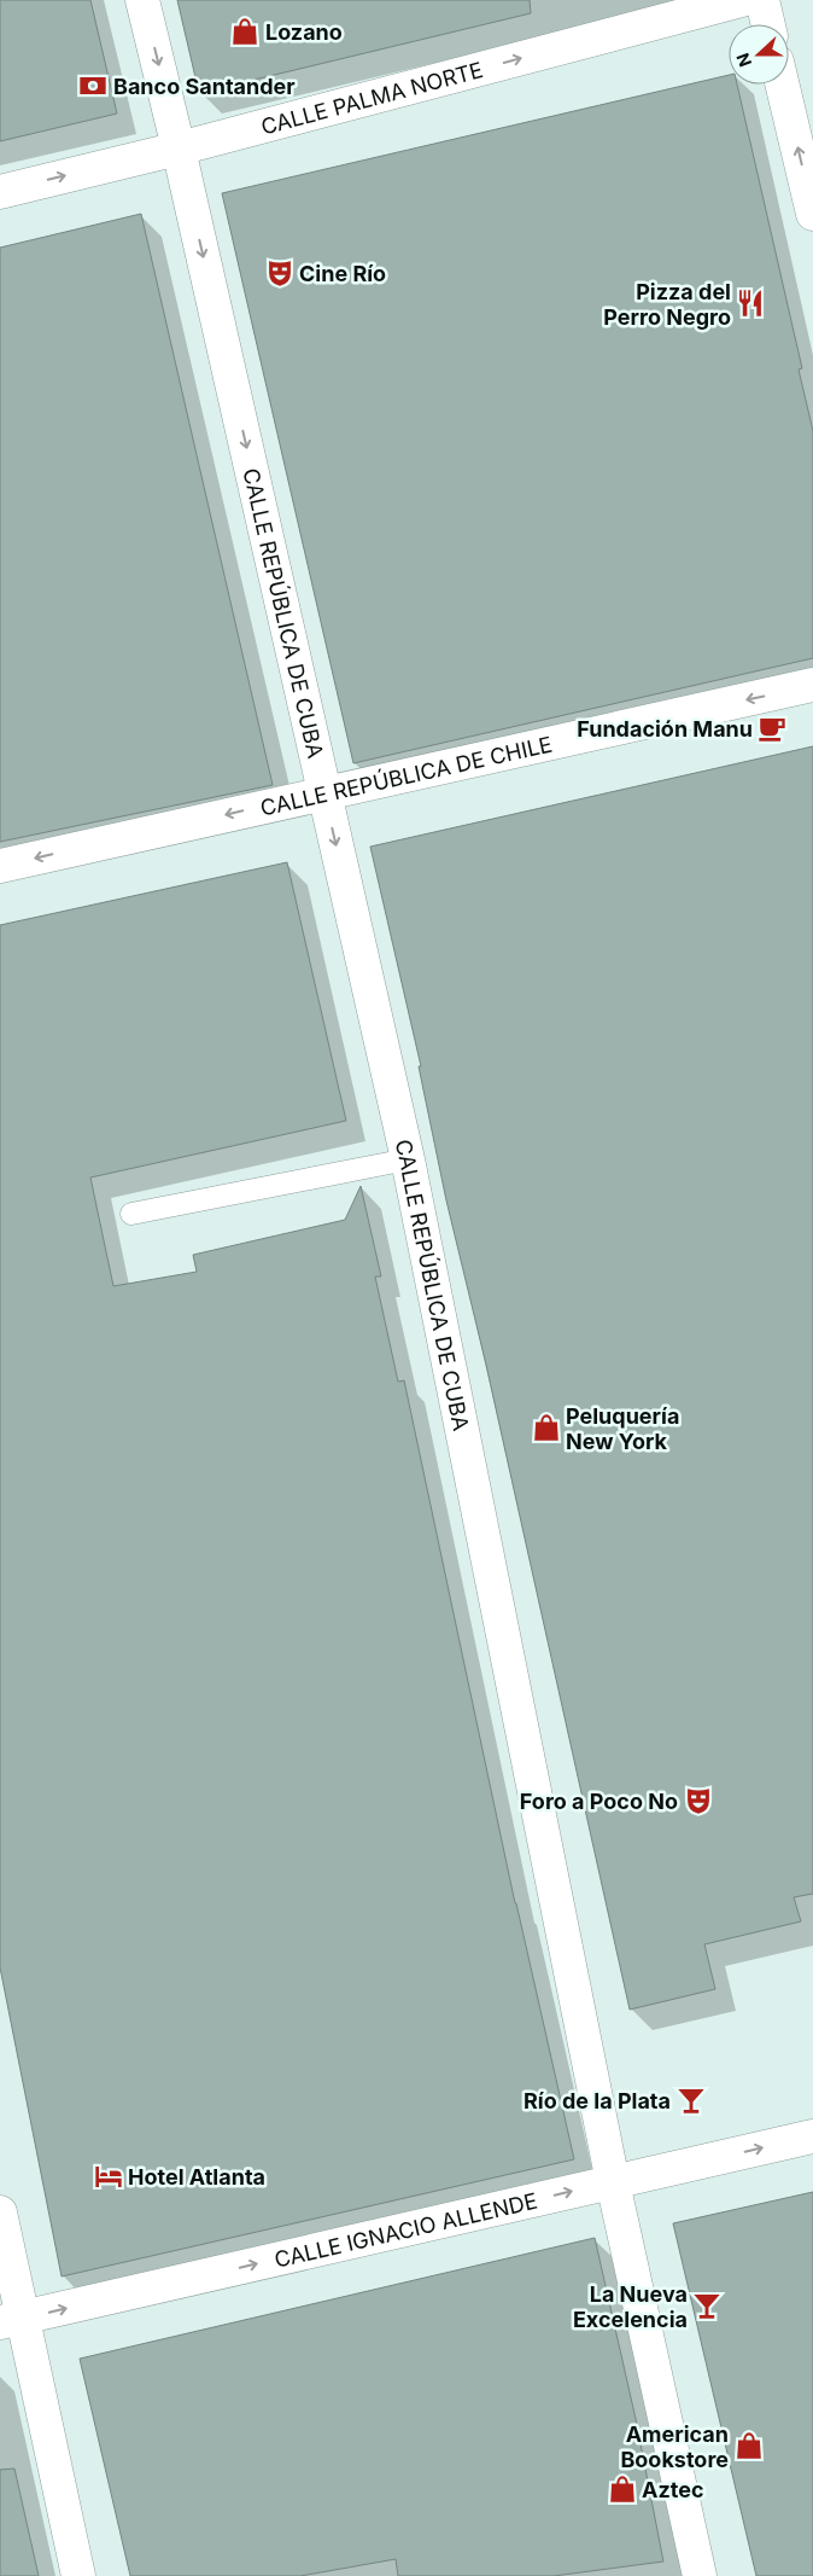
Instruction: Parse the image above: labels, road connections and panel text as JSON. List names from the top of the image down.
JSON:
{
  "streets": {
    "street": [
      "CALLE PALMA NORTE",
      "CALLE REPÚBLICA DE CUBA",
      "CALLE REPÚBLICA DE CHILE",
      "CALLE IGNACIO ALLENDE"
    ]
  },
  "crossings": [
    ["CALLE PALMA NORTE", "CALLE REPÚBLICA DE CUBA"],
    ["CALLE REPÚBLICA DE CUBA", "CALLE REPÚBLICA DE CHILE"],
    ["CALLE REPÚBLICA DE CUBA", "CALLE IGNACIO ALLENDE"]
  ],
  "one_way": [
    "CALLE PALMA NORTE",
    "CALLE REPÚBLICA DE CUBA",
    "CALLE REPÚBLICA DE CHILE",
    "CALLE IGNACIO ALLENDE"
  ],
  "places": {
    "shop": [
      "Lozano",
      "Peluquería New York",
      "American Bookstore",
      "Aztec"
    ],
    "bank": ["Banco Santander"],
    "theatre": ["Cine Río", "Foro a Poco No"],
    "restaurant": ["Pizza del Perro Negro"],
    "cafe": ["Fundación Manu"],
    "bar": ["Río de la Plata", "La Nueva Excelencia"],
    "hotel": ["Hotel Atlanta"]
  },
  "north": "left"
}
